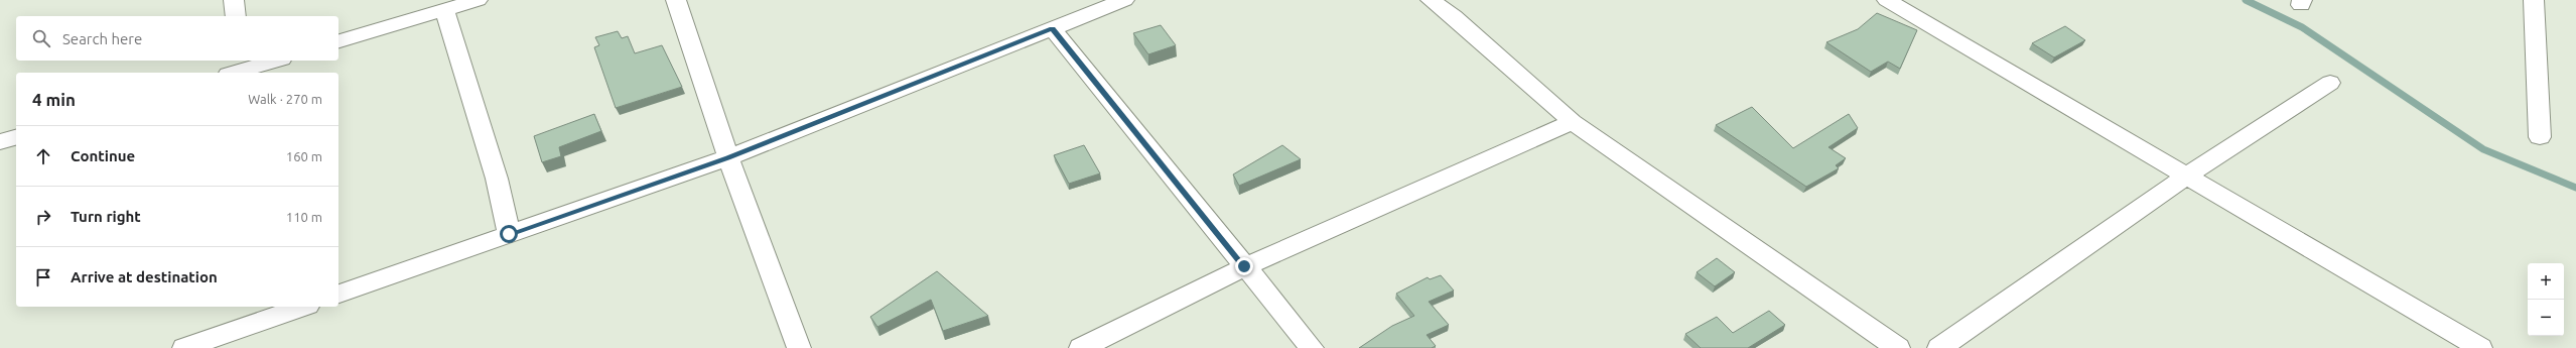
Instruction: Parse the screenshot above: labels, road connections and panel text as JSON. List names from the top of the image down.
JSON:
{
  "page": {
    "search": "Search here",
    "heading": ["4 min", "Walk · 270 m"],
    "list": [
      ["Continue", "160 m"],
      ["Turn right", "110 m"],
      "Arrive at destination"
    ],
    "map_buttons": ["+", "−"]
  }
}
